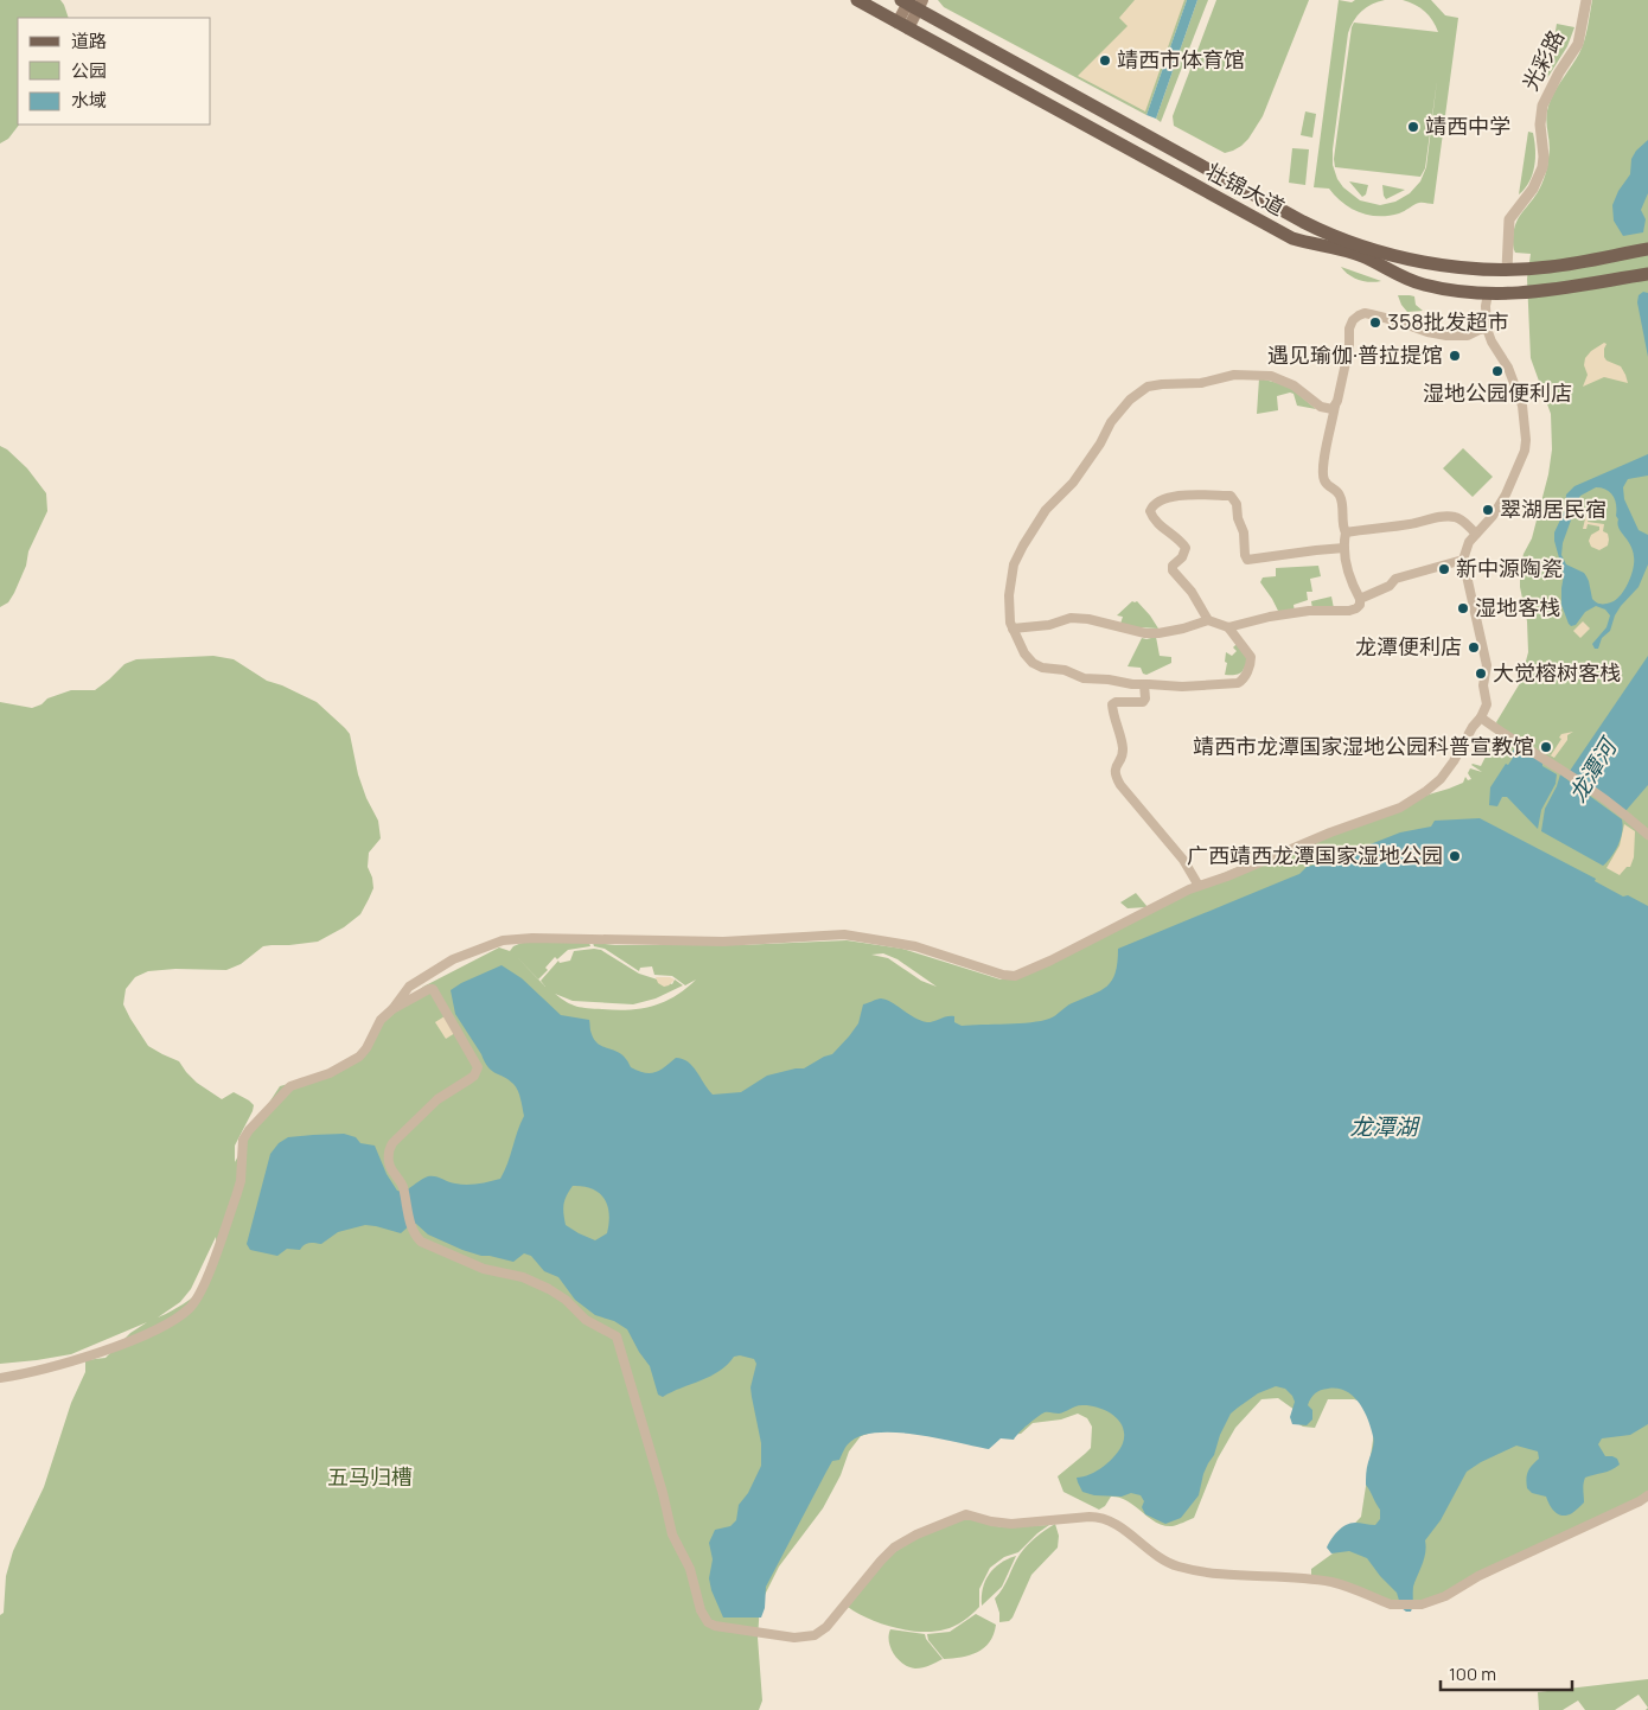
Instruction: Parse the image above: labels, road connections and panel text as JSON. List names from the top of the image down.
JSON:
{
  "streets": {
    "main road": ["壮锦大道"],
    "street": ["光彩路"]
  },
  "crossings": [
    ["光彩路", "壮锦大道"]
  ],
  "water": ["龙潭河", "龙潭湖"],
  "parks": ["五马归槽"],
  "places": [
    "靖西市体育馆",
    "靖西中学",
    "358批发超市",
    "遇见瑜伽·普拉提馆",
    "湿地公园便利店",
    "翠湖居民宿",
    "新中源陶瓷",
    "湿地客栈",
    "龙潭便利店",
    "大觉榕树客栈",
    "靖西市龙潭国家湿地公园科普宣教馆",
    "广西靖西龙潭国家湿地公园"
  ],
  "legend": ["道路", "公园", "水域"],
  "scale_bar": "100 m"
}
